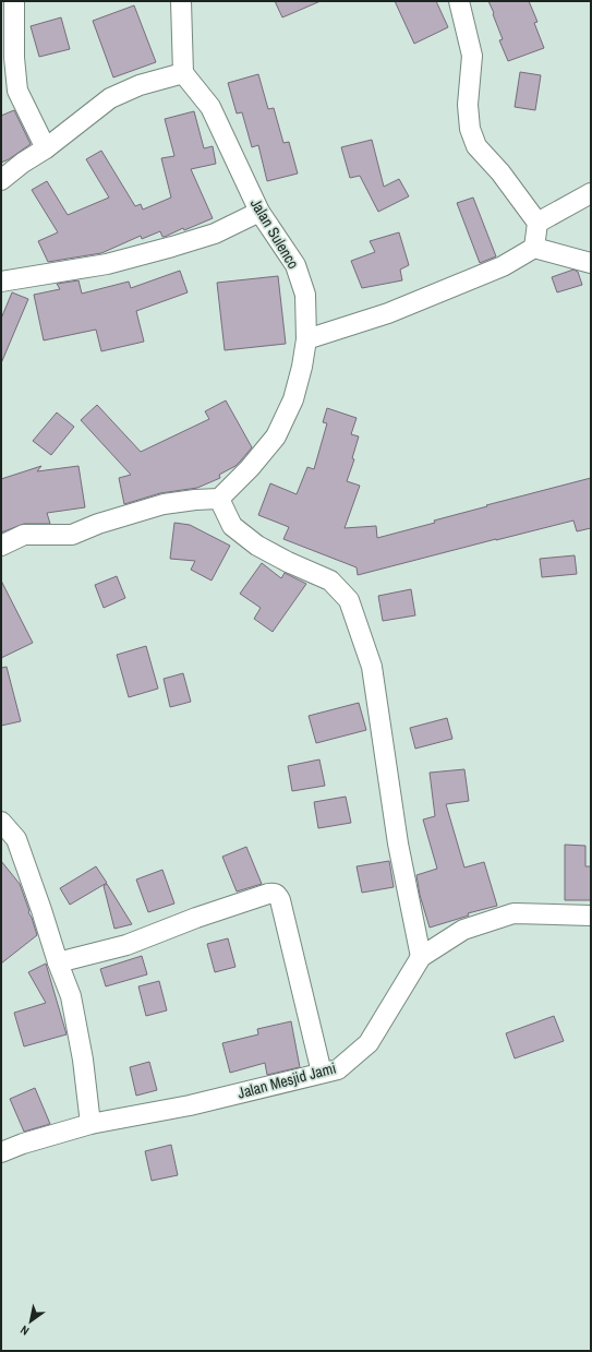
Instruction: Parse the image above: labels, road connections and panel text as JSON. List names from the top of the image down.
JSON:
{
  "streets": {
    "street": ["Jalan Sulenco", "Jalan Mesjid Jami"]
  },
  "north": "bottom left"
}
